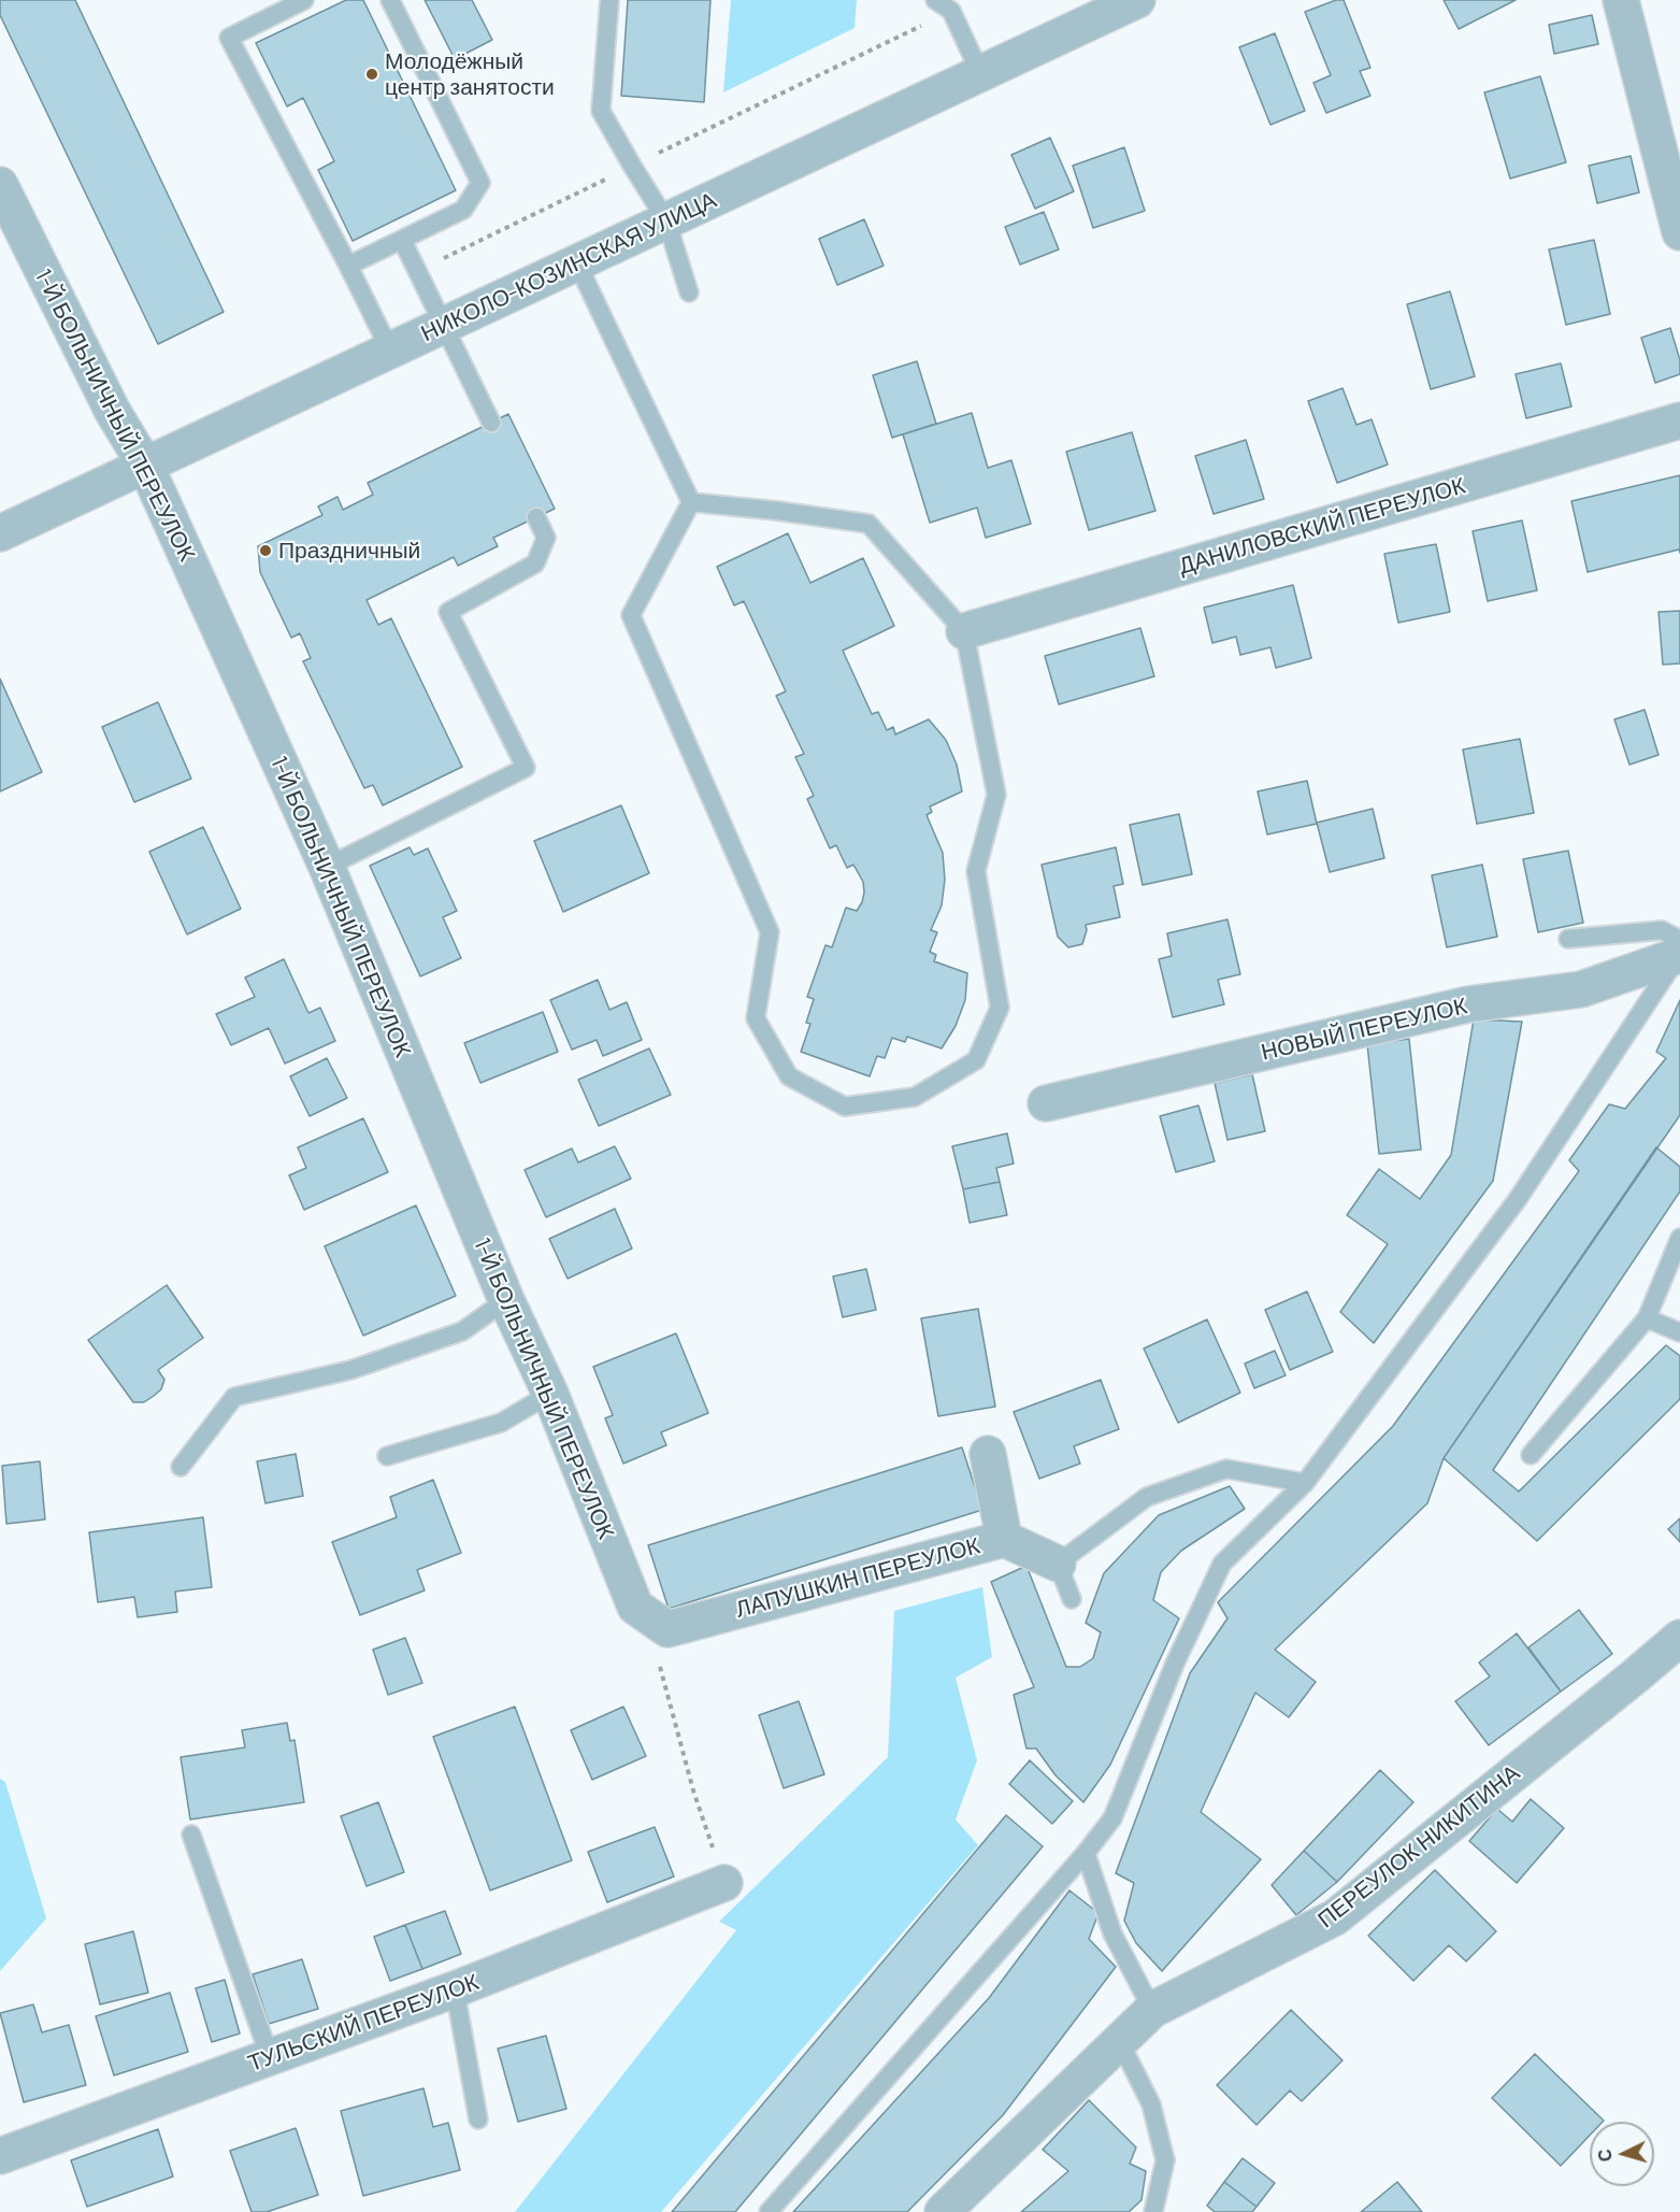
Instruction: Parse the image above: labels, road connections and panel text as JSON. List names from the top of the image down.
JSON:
{
  "streets": {
    "street": [
      "НИКОЛО-КОЗИНСКАЯ УЛИЦА",
      "1-Й БОЛЬНИЧНЫЙ ПЕРЕУЛОК",
      "ДАНИЛОВСКИЙ ПЕРЕУЛОК",
      "НОВЫЙ ПЕРЕУЛОК",
      "ЛАПУШКИН ПЕРЕУЛОК",
      "ПЕРЕУЛОК НИКИТИНА",
      "ТУЛЬСКИЙ ПЕРЕУЛОК"
    ]
  },
  "crossings": [
    ["НИКОЛО-КОЗИНСКАЯ УЛИЦА", "1-Й БОЛЬНИЧНЫЙ ПЕРЕУЛОК"],
    ["1-Й БОЛЬНИЧНЫЙ ПЕРЕУЛОК", "ЛАПУШКИН ПЕРЕУЛОК"]
  ],
  "places": ["Молодёжный центр занятости", "Праздничный"],
  "north": "left"
}
